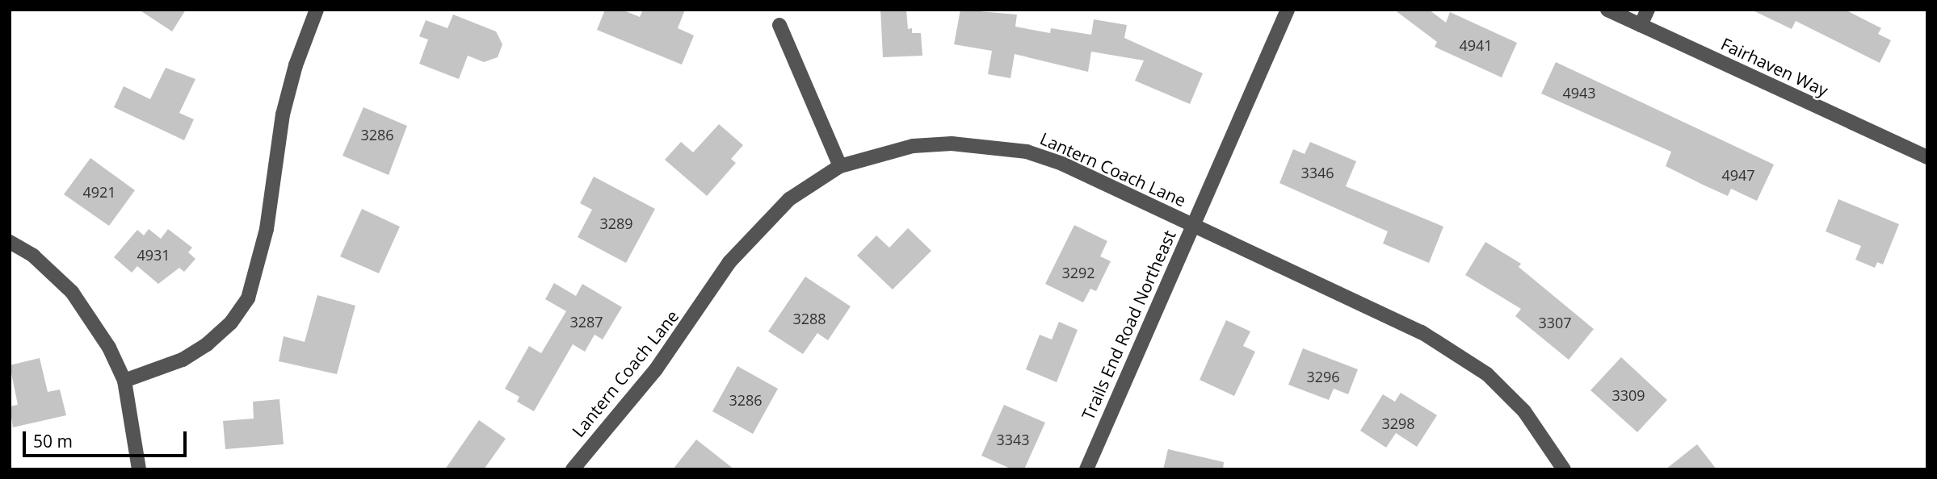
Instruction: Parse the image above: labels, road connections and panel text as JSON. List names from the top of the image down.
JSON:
{
  "streets": {
    "street": ["Fairhaven Way", "Lantern Coach Lane", "Trails End Road Northeast"]
  },
  "crossings": [
    ["Lantern Coach Lane", "Trails End Road Northeast"]
  ],
  "house_numbers": [
    "4941",
    "4943",
    "3286",
    "3346",
    "4947",
    "4921",
    "3289",
    "4931",
    "3292",
    "3288",
    "3287",
    "3307",
    "3296",
    "3309",
    "3286",
    "3298",
    "3343"
  ],
  "scale_bar": "50 m"
}
